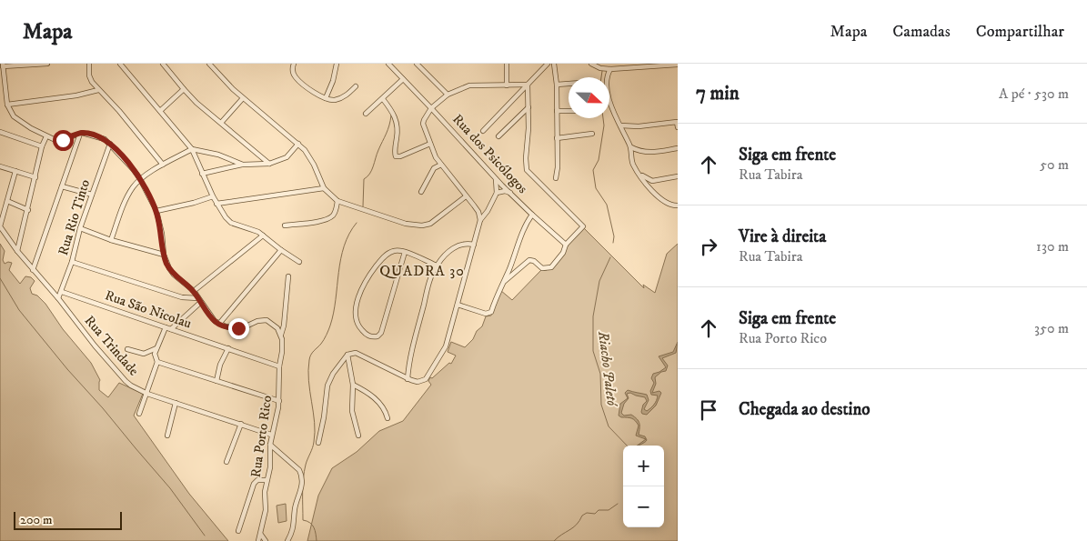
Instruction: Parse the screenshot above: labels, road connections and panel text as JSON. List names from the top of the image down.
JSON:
{
  "streets": {
    "street": [
      "Rua dos Psicólogos",
      "Rua Rio Tinto",
      "Rua São Nicolau",
      "Rua Trindade",
      "Rua Porto Rico"
    ]
  },
  "crossings": [
    ["Rua Rio Tinto", "Rua São Nicolau"],
    ["Rua Rio Tinto", "Rua Trindade"],
    ["Rua São Nicolau", "Rua Porto Rico"],
    ["Rua Trindade", "Rua Porto Rico"]
  ],
  "districts": ["QUADRA 30"],
  "water": ["Riacho Paletó"],
  "scale_bar": "200 m",
  "north": "right",
  "page": {
    "header": "Mapa",
    "nav": ["Mapa", "Camadas", "Compartilhar"],
    "heading": ["7 min", "A pé · 530 m"],
    "list": [
      ["Siga em frente", "Rua Tabira", "50 m"],
      ["Vire à direita", "Rua Tabira", "130 m"],
      ["Siga em frente", "Rua Porto Rico", "350 m"],
      "Chegada ao destino"
    ],
    "map_buttons": ["+", "−"],
    "scale": "200 m"
  }
}
